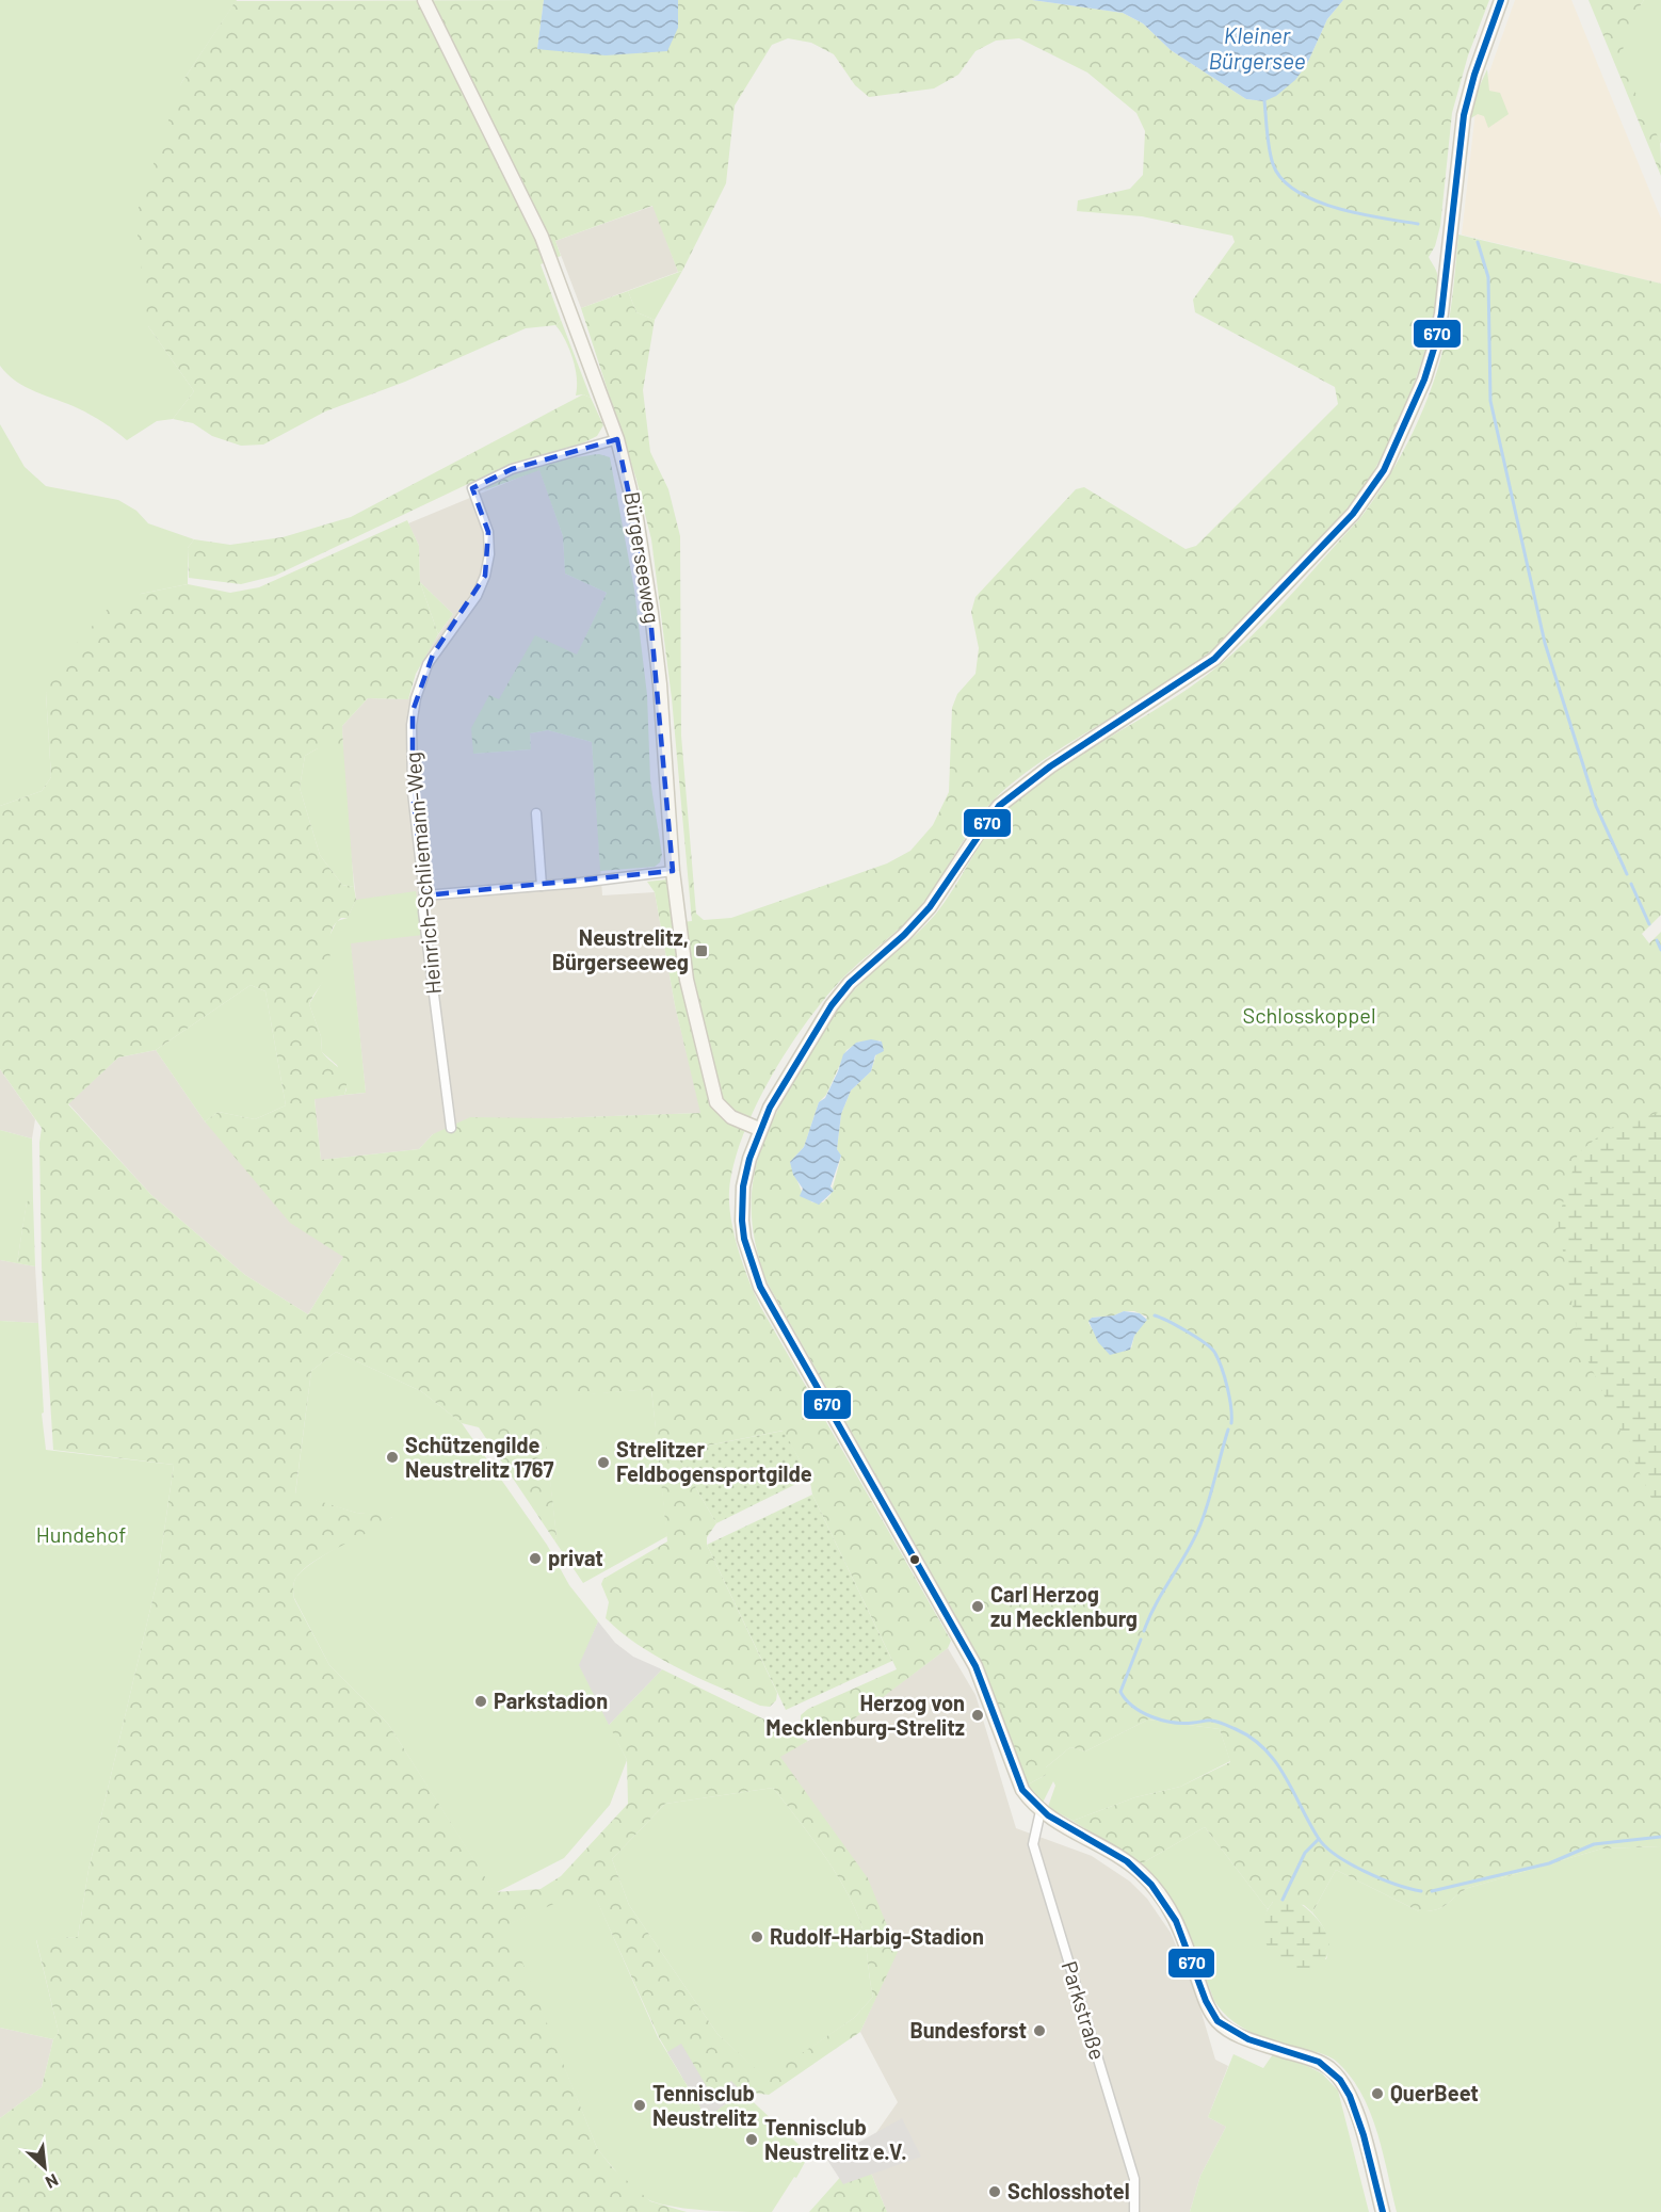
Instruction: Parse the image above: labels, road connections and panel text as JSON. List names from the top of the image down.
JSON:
{
  "streets": {
    "main road": ["Bürgerseeweg"],
    "street": ["Heinrich-Schliemann-Weg", "Parkstraße"]
  },
  "crossings": [
    ["Bürgerseeweg", "Heinrich-Schliemann-Weg"]
  ],
  "water": ["Kleiner Bürgersee"],
  "parks": ["Schlosskoppel", "Hundehof"],
  "places": {
    "transit": ["Neustrelitz, Bürgerseeweg"],
    "other": [
      "Schützengilde Neustrelitz 1767",
      "Strelitzer Feldbogensportgilde",
      "privat",
      "Carl Herzog zu Mecklenburg",
      "Parkstadion",
      "Herzog von Mecklenburg-Strelitz",
      "Rudolf-Harbig-Stadion",
      "Bundesforst",
      "QuerBeet",
      "Tennisclub Neustrelitz",
      "Tennisclub Neustrelitz e.V.",
      "Schlosshotel"
    ]
  },
  "lines": ["transit line 670"],
  "north": "bottom right"
}
